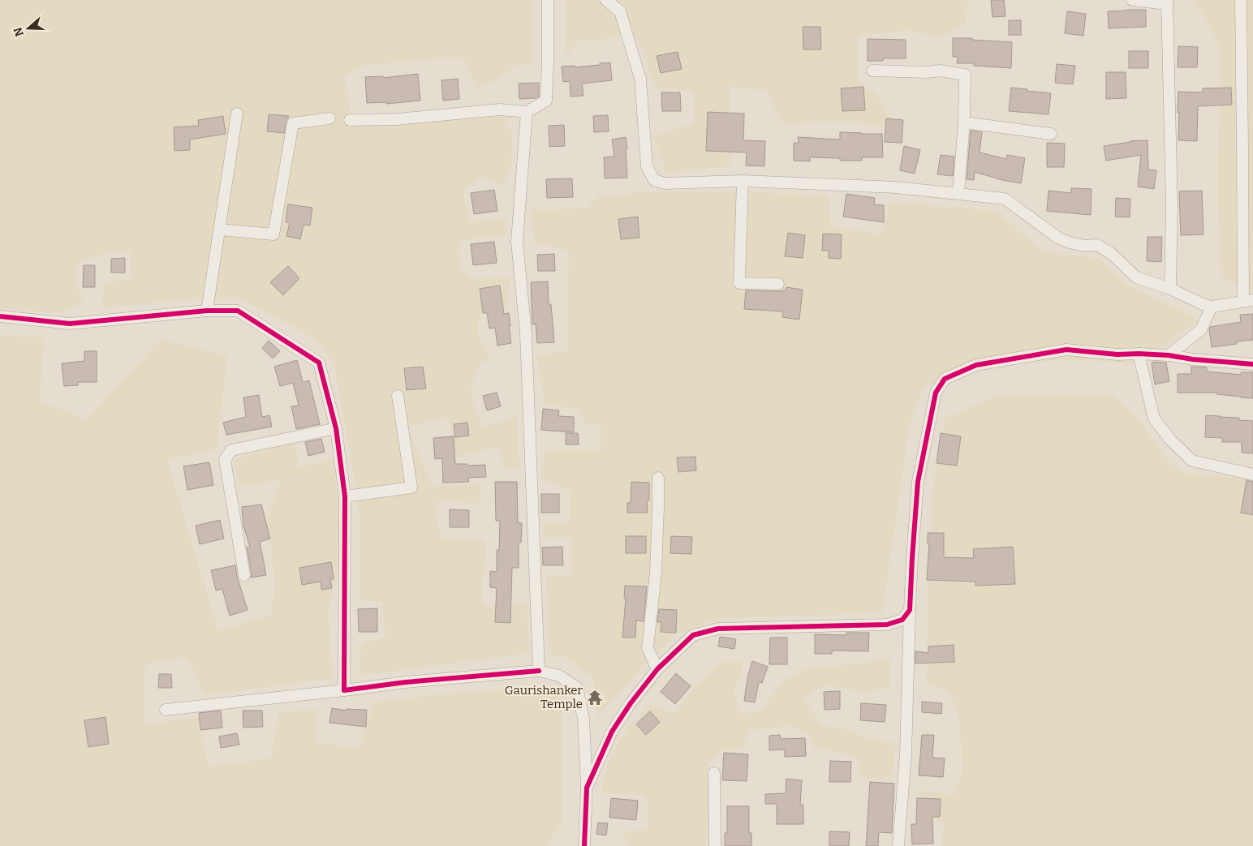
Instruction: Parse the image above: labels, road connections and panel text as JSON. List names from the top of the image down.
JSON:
{
  "places": {
    "temple": ["Gaurishanker Temple"]
  },
  "north": "left"
}
